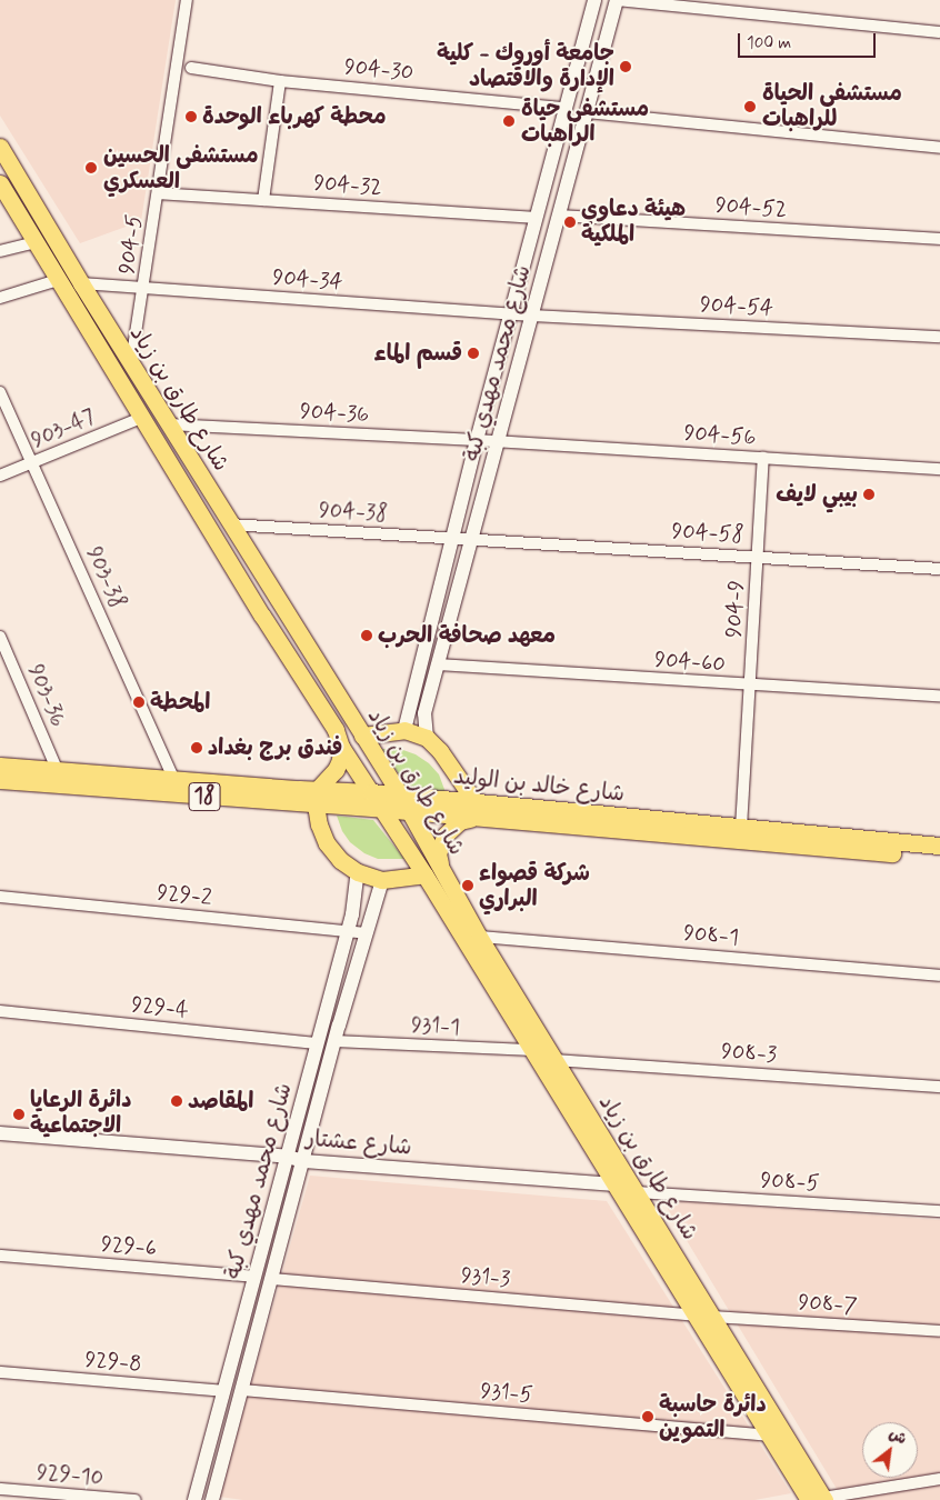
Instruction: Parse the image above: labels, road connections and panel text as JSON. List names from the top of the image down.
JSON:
{
  "streets": {
    "main road": ["شارع طارق بن زياد", "شارع خالد بن الوليد", "18"],
    "street": [
      "904-30",
      "904-32",
      "904-52",
      "904-5",
      "904-34",
      "904-54",
      "شارع محمد مهدي كبة",
      "904-36",
      "903-47",
      "904-56",
      "904-38",
      "904-58",
      "903-38",
      "904-9",
      "904-60",
      "903-36",
      "929-2",
      "908-1",
      "929-4",
      "931-1",
      "908-3",
      "شارع عشتار",
      "908-5",
      "929-6",
      "931-3",
      "908-7",
      "929-8",
      "931-5",
      "929-10"
    ]
  },
  "crossings": [
    ["904-30", "شارع محمد مهدي كبة"],
    ["904-32", "904-5"],
    ["904-32", "شارع محمد مهدي كبة"],
    ["904-52", "شارع محمد مهدي كبة"],
    ["904-5", "904-34"],
    ["904-5", "شارع طارق بن زياد"],
    ["904-34", "904-54"],
    ["904-34", "شارع محمد مهدي كبة"],
    ["904-34", "شارع طارق بن زياد"],
    ["904-54", "شارع محمد مهدي كبة"],
    ["شارع محمد مهدي كبة", "904-36"],
    ["شارع محمد مهدي كبة", "904-56"],
    ["شارع محمد مهدي كبة", "904-38"],
    ["شارع محمد مهدي كبة", "904-58"],
    ["شارع محمد مهدي كبة", "904-60"],
    ["شارع محمد مهدي كبة", "929-2"],
    ["شارع محمد مهدي كبة", "929-4"],
    ["شارع محمد مهدي كبة", "931-1"],
    ["شارع محمد مهدي كبة", "شارع عشتار"],
    ["شارع محمد مهدي كبة", "929-6"],
    ["شارع محمد مهدي كبة", "931-3"],
    ["شارع محمد مهدي كبة", "929-8"],
    ["شارع محمد مهدي كبة", "931-5"],
    ["شارع طارق بن زياد", "904-36"],
    ["شارع طارق بن زياد", "903-47"],
    ["شارع طارق بن زياد", "904-38"],
    ["شارع طارق بن زياد", "شارع خالد بن الوليد"],
    ["شارع طارق بن زياد", "908-1"],
    ["شارع طارق بن زياد", "931-1"],
    ["شارع طارق بن زياد", "908-3"],
    ["شارع طارق بن زياد", "شارع عشتار"],
    ["شارع طارق بن زياد", "908-5"],
    ["شارع طارق بن زياد", "931-3"],
    ["شارع طارق بن زياد", "908-7"],
    ["شارع طارق بن زياد", "931-5"],
    ["904-36", "904-56"],
    ["903-47", "903-38"],
    ["904-56", "904-9"],
    ["904-38", "904-58"],
    ["904-58", "904-9"],
    ["903-38", "شارع خالد بن الوليد"],
    ["904-9", "904-60"],
    ["904-9", "شارع خالد بن الوليد"],
    ["903-36", "شارع خالد بن الوليد"]
  ],
  "places": [
    "جامعة أوروك - كلية الإدارة والاقتصاد",
    "مستشفى الحياة للراهبات",
    "محطة كهرباء الوحدة",
    "مستشفى حياة الراهبات",
    "مستشفى الحسين العسكري",
    "هيئة دعاوي الملكية",
    "قسم الماء",
    "بيبي لايف",
    "معهد صحافة الحرب",
    "المحطة",
    "فندق برج بغداد",
    "شركة قصواء البراري",
    "المقاصد",
    "دائرة الرعايا الاجتماعية",
    "دائرة حاسبة التموين"
  ],
  "scale_bar": "100 m",
  "north": "top right"
}
